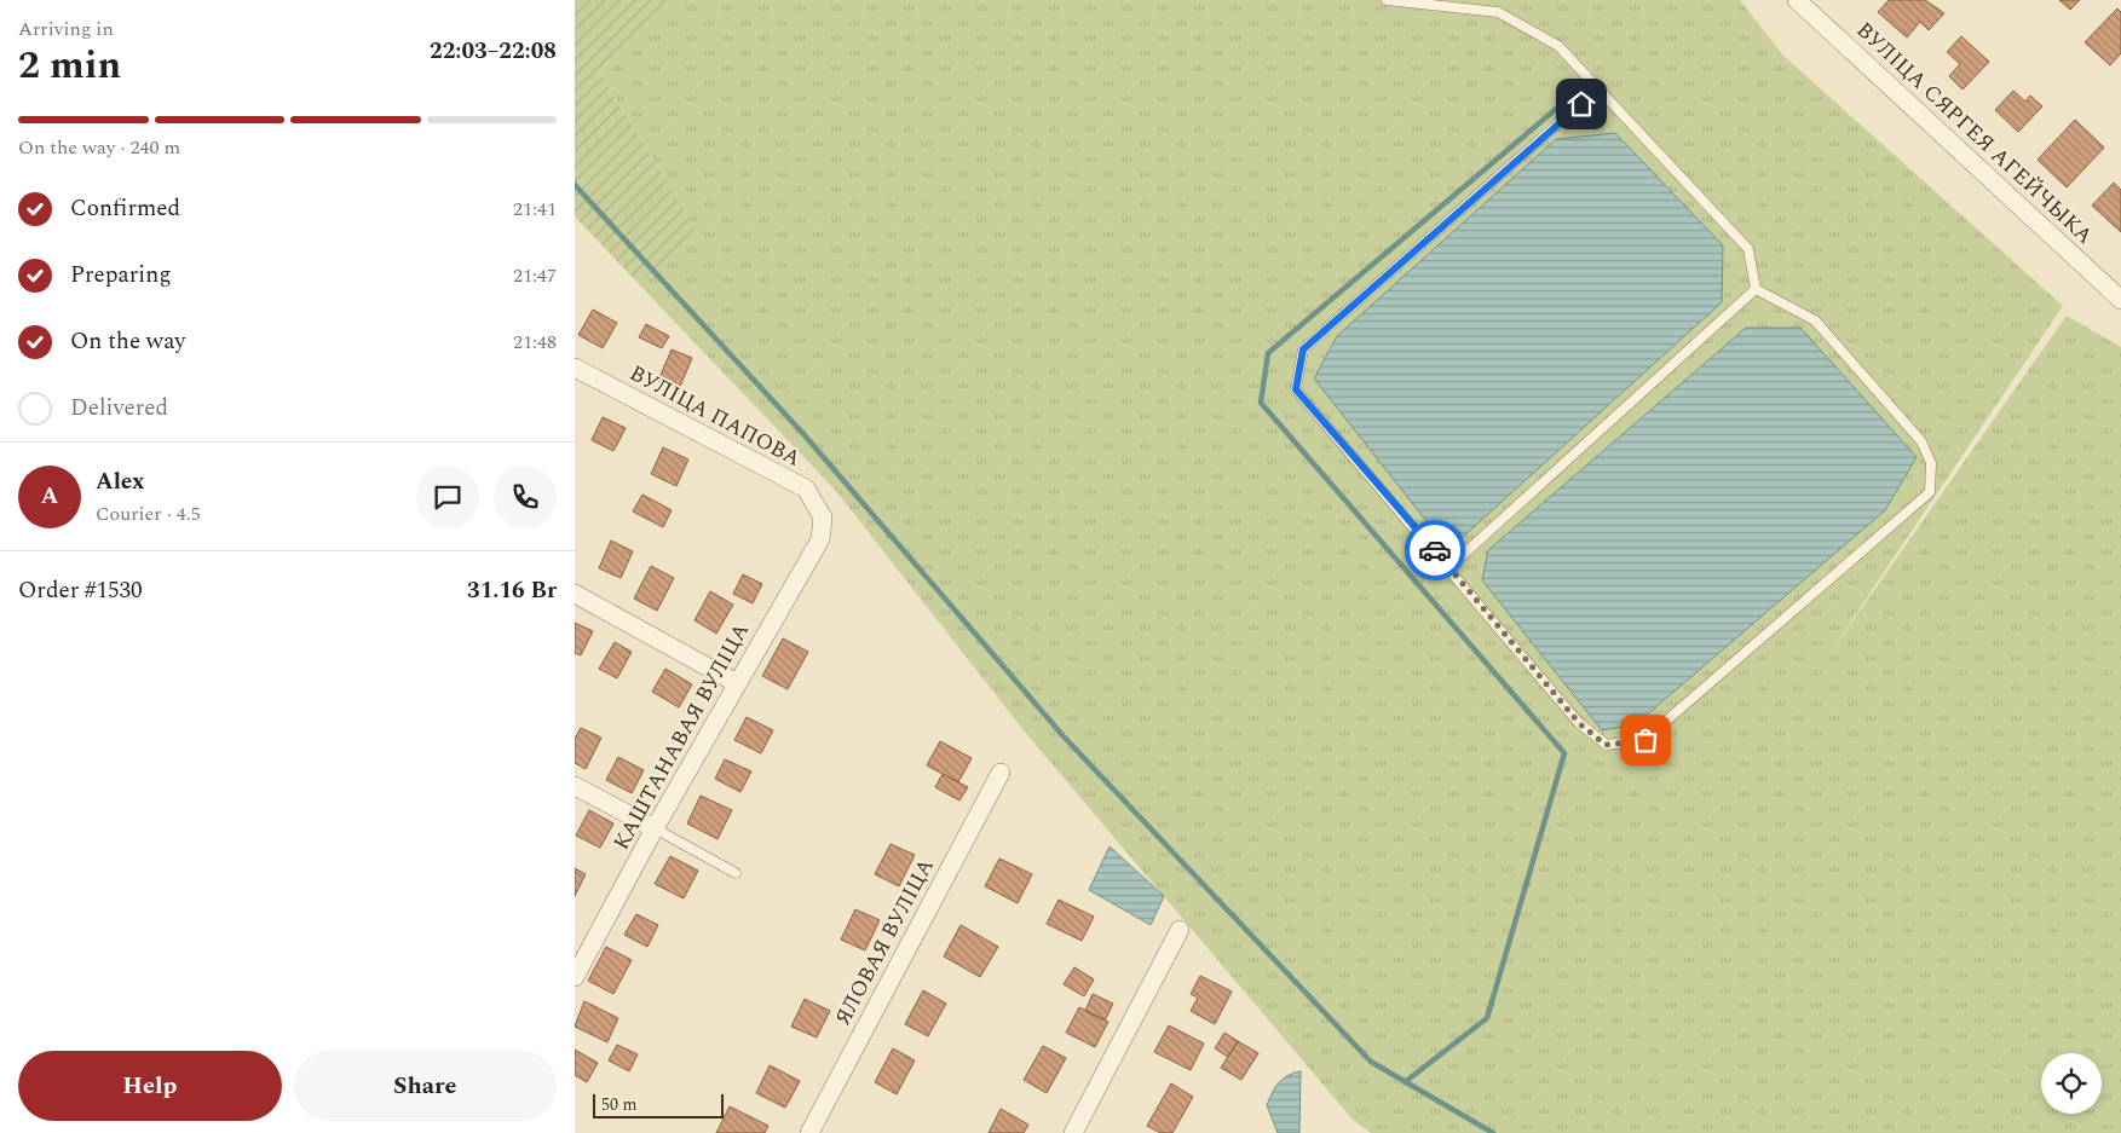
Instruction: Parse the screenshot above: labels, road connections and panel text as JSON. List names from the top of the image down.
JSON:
{
  "streets": {
    "street": [
      "ВУЛІЦА СЯРГЕЯ АГЕЙЧЫКА",
      "ВУЛІЦА ПАПОВА",
      "КАШТАНАВАЯ ВУЛІЦА",
      "ЯЛОВАЯ ВУЛІЦА"
    ]
  },
  "crossings": [
    ["ВУЛІЦА ПАПОВА", "КАШТАНАВАЯ ВУЛІЦА"]
  ],
  "scale_bar": "50 m",
  "page": {
    "heading": ["2 min", "Arriving in", "22:03–22:08"],
    "panel": [
      "Alex",
      "Courier · 4.5",
      "Order #1530",
      "31.16 Br"
    ],
    "bar": "On the way · 240 m",
    "list": [
      ["Confirmed", "21:41"],
      ["Preparing", "21:47"],
      ["On the way", "21:48"],
      "Delivered"
    ],
    "round": "A",
    "buttons": ["Help", "Share"],
    "scale": "50 m"
  }
}
